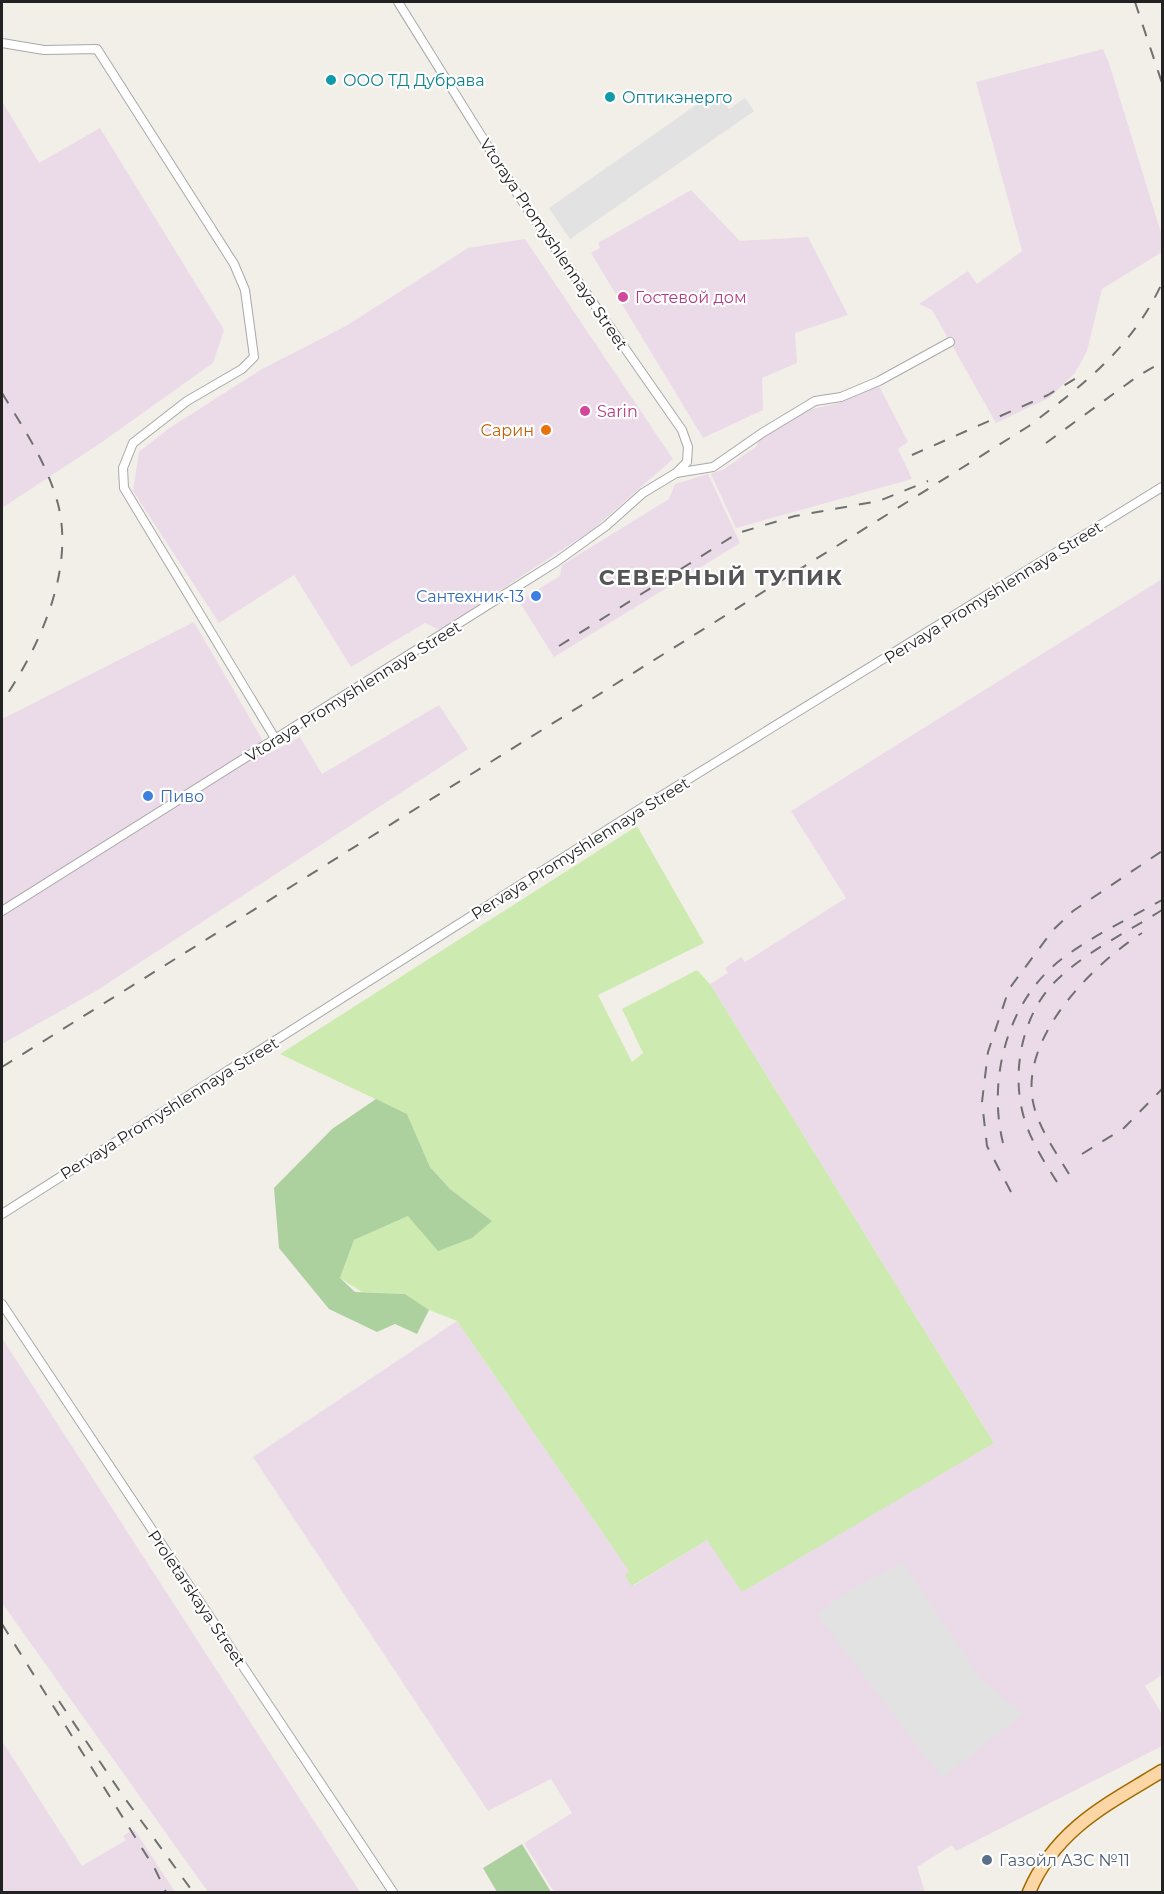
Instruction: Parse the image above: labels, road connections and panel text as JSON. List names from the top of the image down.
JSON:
{
  "streets": {
    "street": ["Vtoraya Promyshlennaya Street", "Pervaya Promyshlennaya Street", "Proletarskaya Street"]
  },
  "districts": ["СЕВЕРНЫЙ ТУПИК"],
  "places": [
    "ООО ТД Дубрава",
    "Оптикэнерго",
    "Гостевой дом",
    "Sarin",
    "Сарин",
    "Сантехник-13",
    "Пиво",
    "Газойл АЗС №11"
  ]
}
